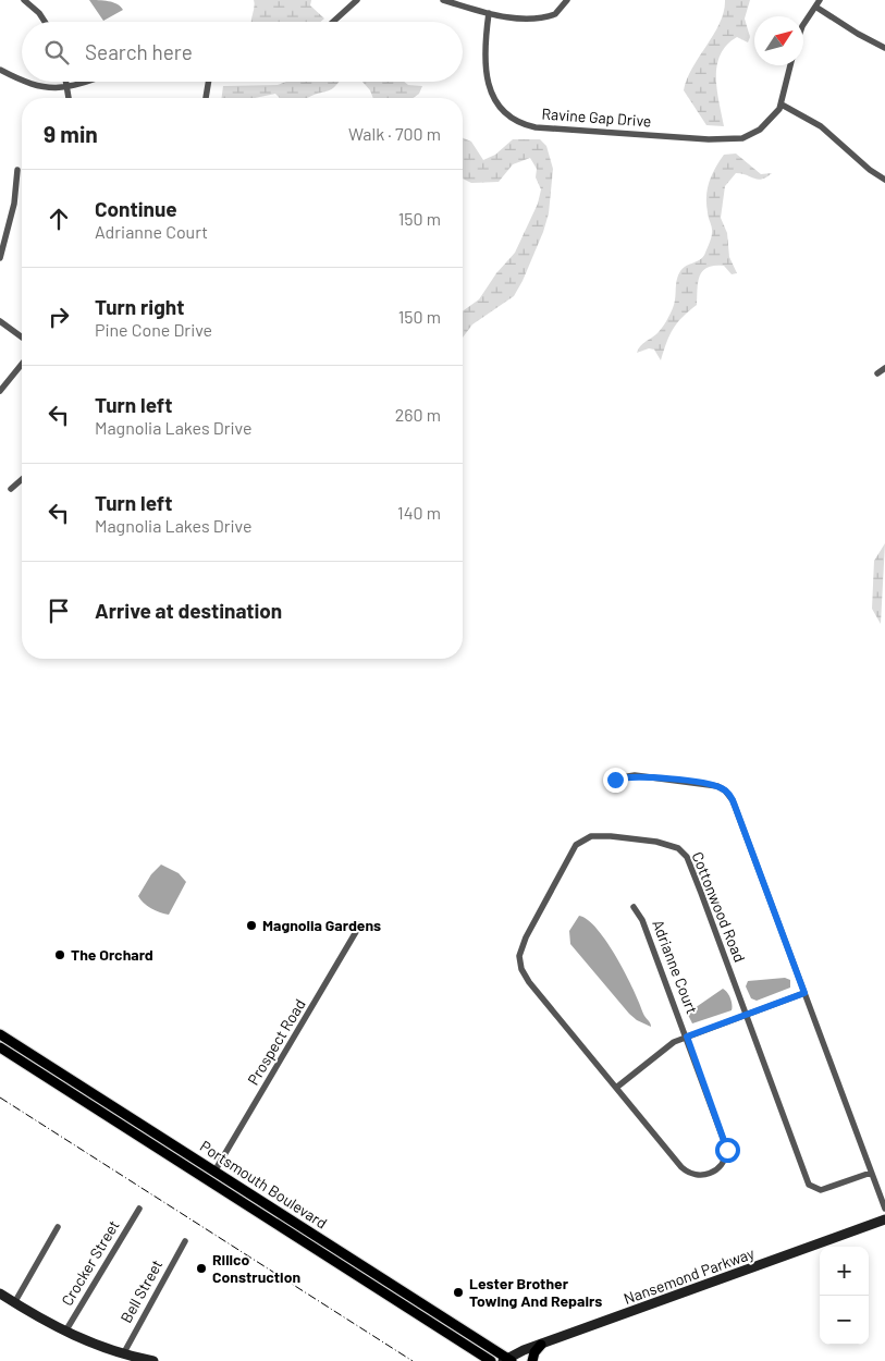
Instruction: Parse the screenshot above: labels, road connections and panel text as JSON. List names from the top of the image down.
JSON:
{
  "streets": {
    "main road": ["Portsmouth Boulevard", "Nansemond Parkway"],
    "street": [
      "Ravine Gap Drive",
      "Cottonwood Road",
      "Adrianne Court",
      "Prospect Road",
      "Crocker Street",
      "Bell Street"
    ]
  },
  "crossings": [
    ["Cottonwood Road", "Adrianne Court"],
    ["Prospect Road", "Portsmouth Boulevard"],
    ["Portsmouth Boulevard", "Nansemond Parkway"]
  ],
  "places": [
    "Magnolia Gardens",
    "The Orchard",
    "Rillco Construction",
    "Lester Brother Towing And Repairs"
  ],
  "north": "top right",
  "page": {
    "search": "Search here",
    "heading": ["9 min", "Walk · 700 m"],
    "list": [
      ["Continue", "Adrianne Court", "150 m"],
      ["Turn right", "Pine Cone Drive", "150 m"],
      ["Turn left", "Magnolia Lakes Drive", "260 m"],
      ["Turn left", "Magnolia Lakes Drive", "140 m"],
      "Arrive at destination"
    ],
    "map_buttons": ["+", "−"]
  }
}
